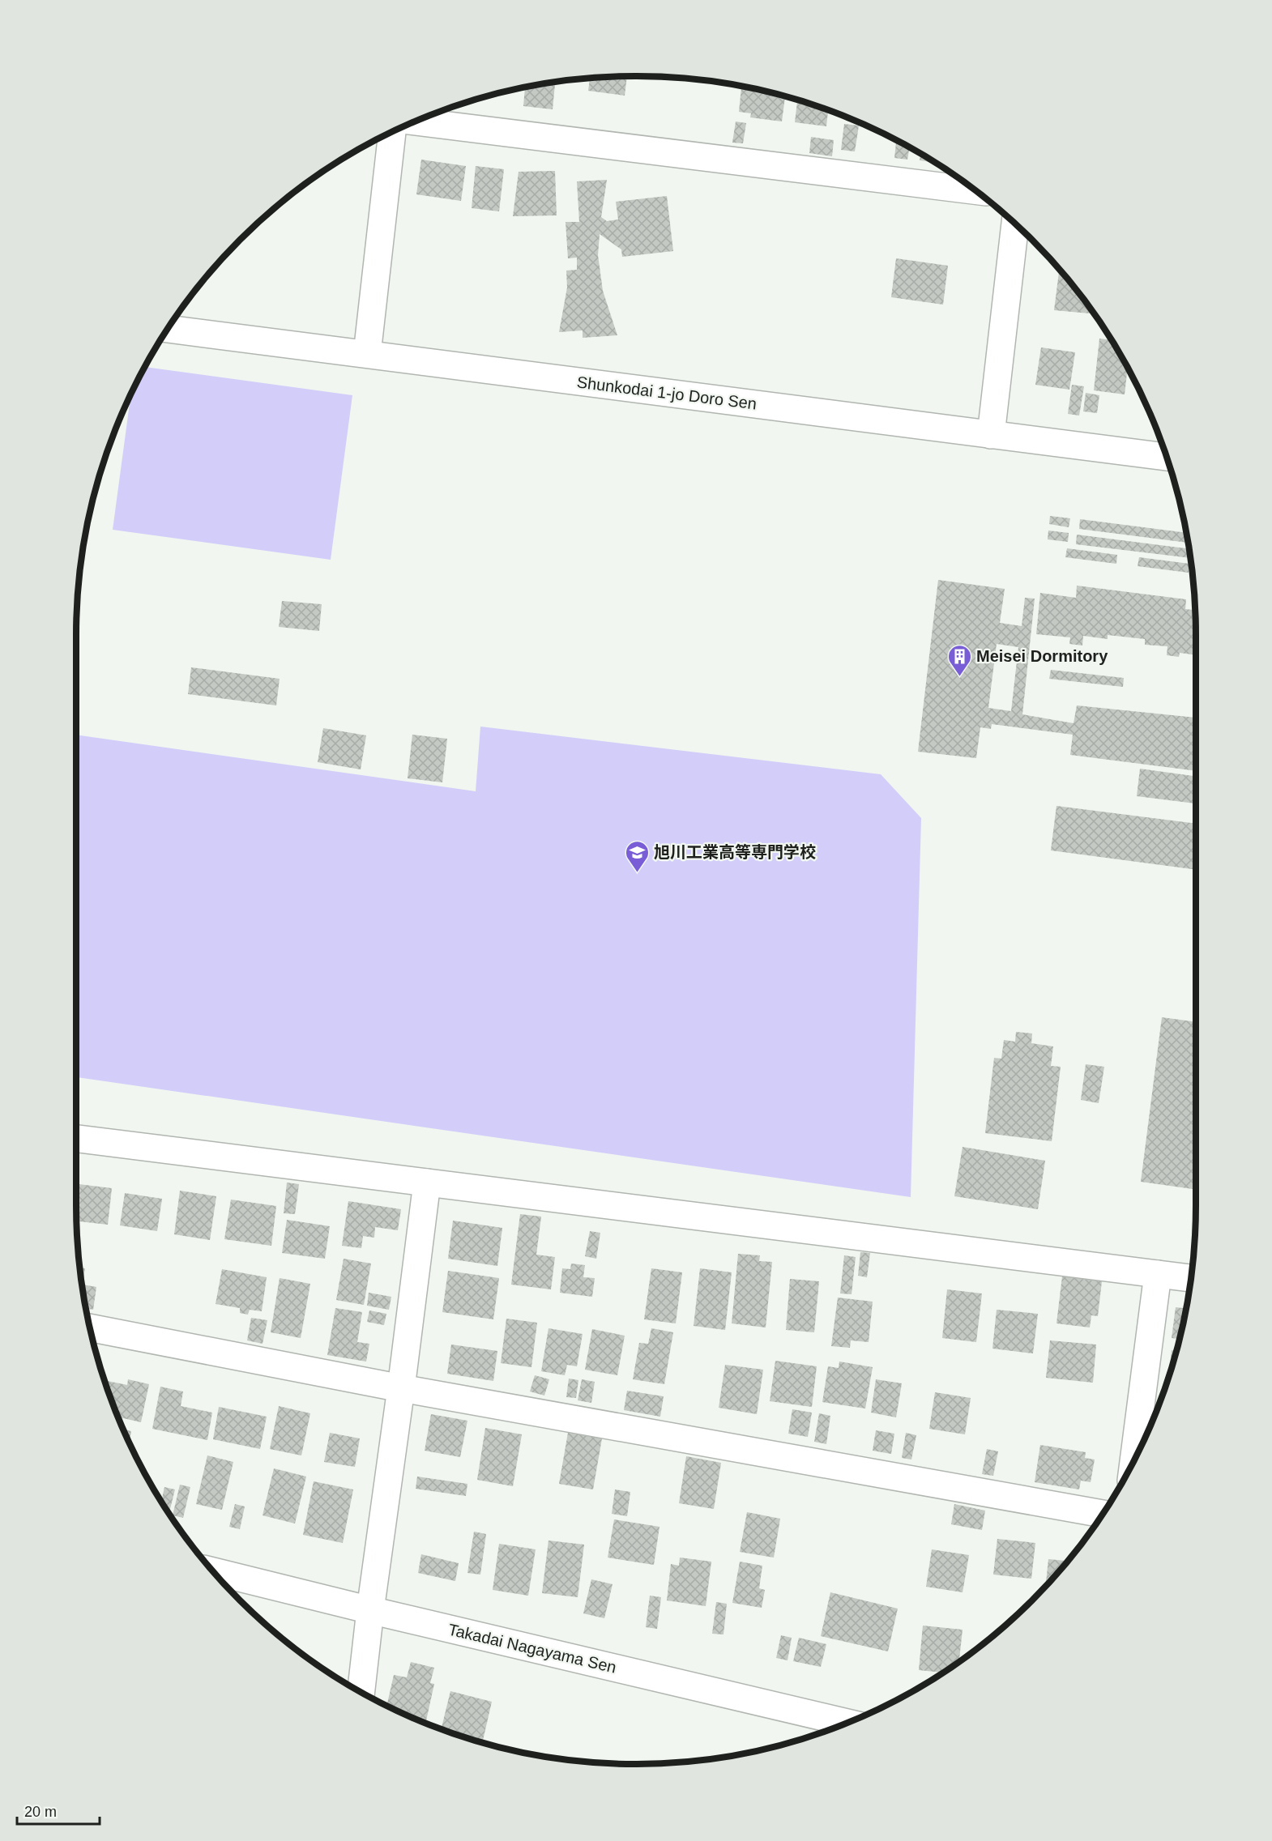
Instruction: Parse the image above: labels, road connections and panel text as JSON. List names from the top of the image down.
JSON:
{
  "streets": {
    "street": ["Shunkodai 1-jo Doro Sen", "Takadai Nagayama Sen"]
  },
  "places": {
    "building": ["Meisei Dormitory"],
    "school or university": ["旭川工業高等専門学校"]
  },
  "scale_bar": "20 m"
}
